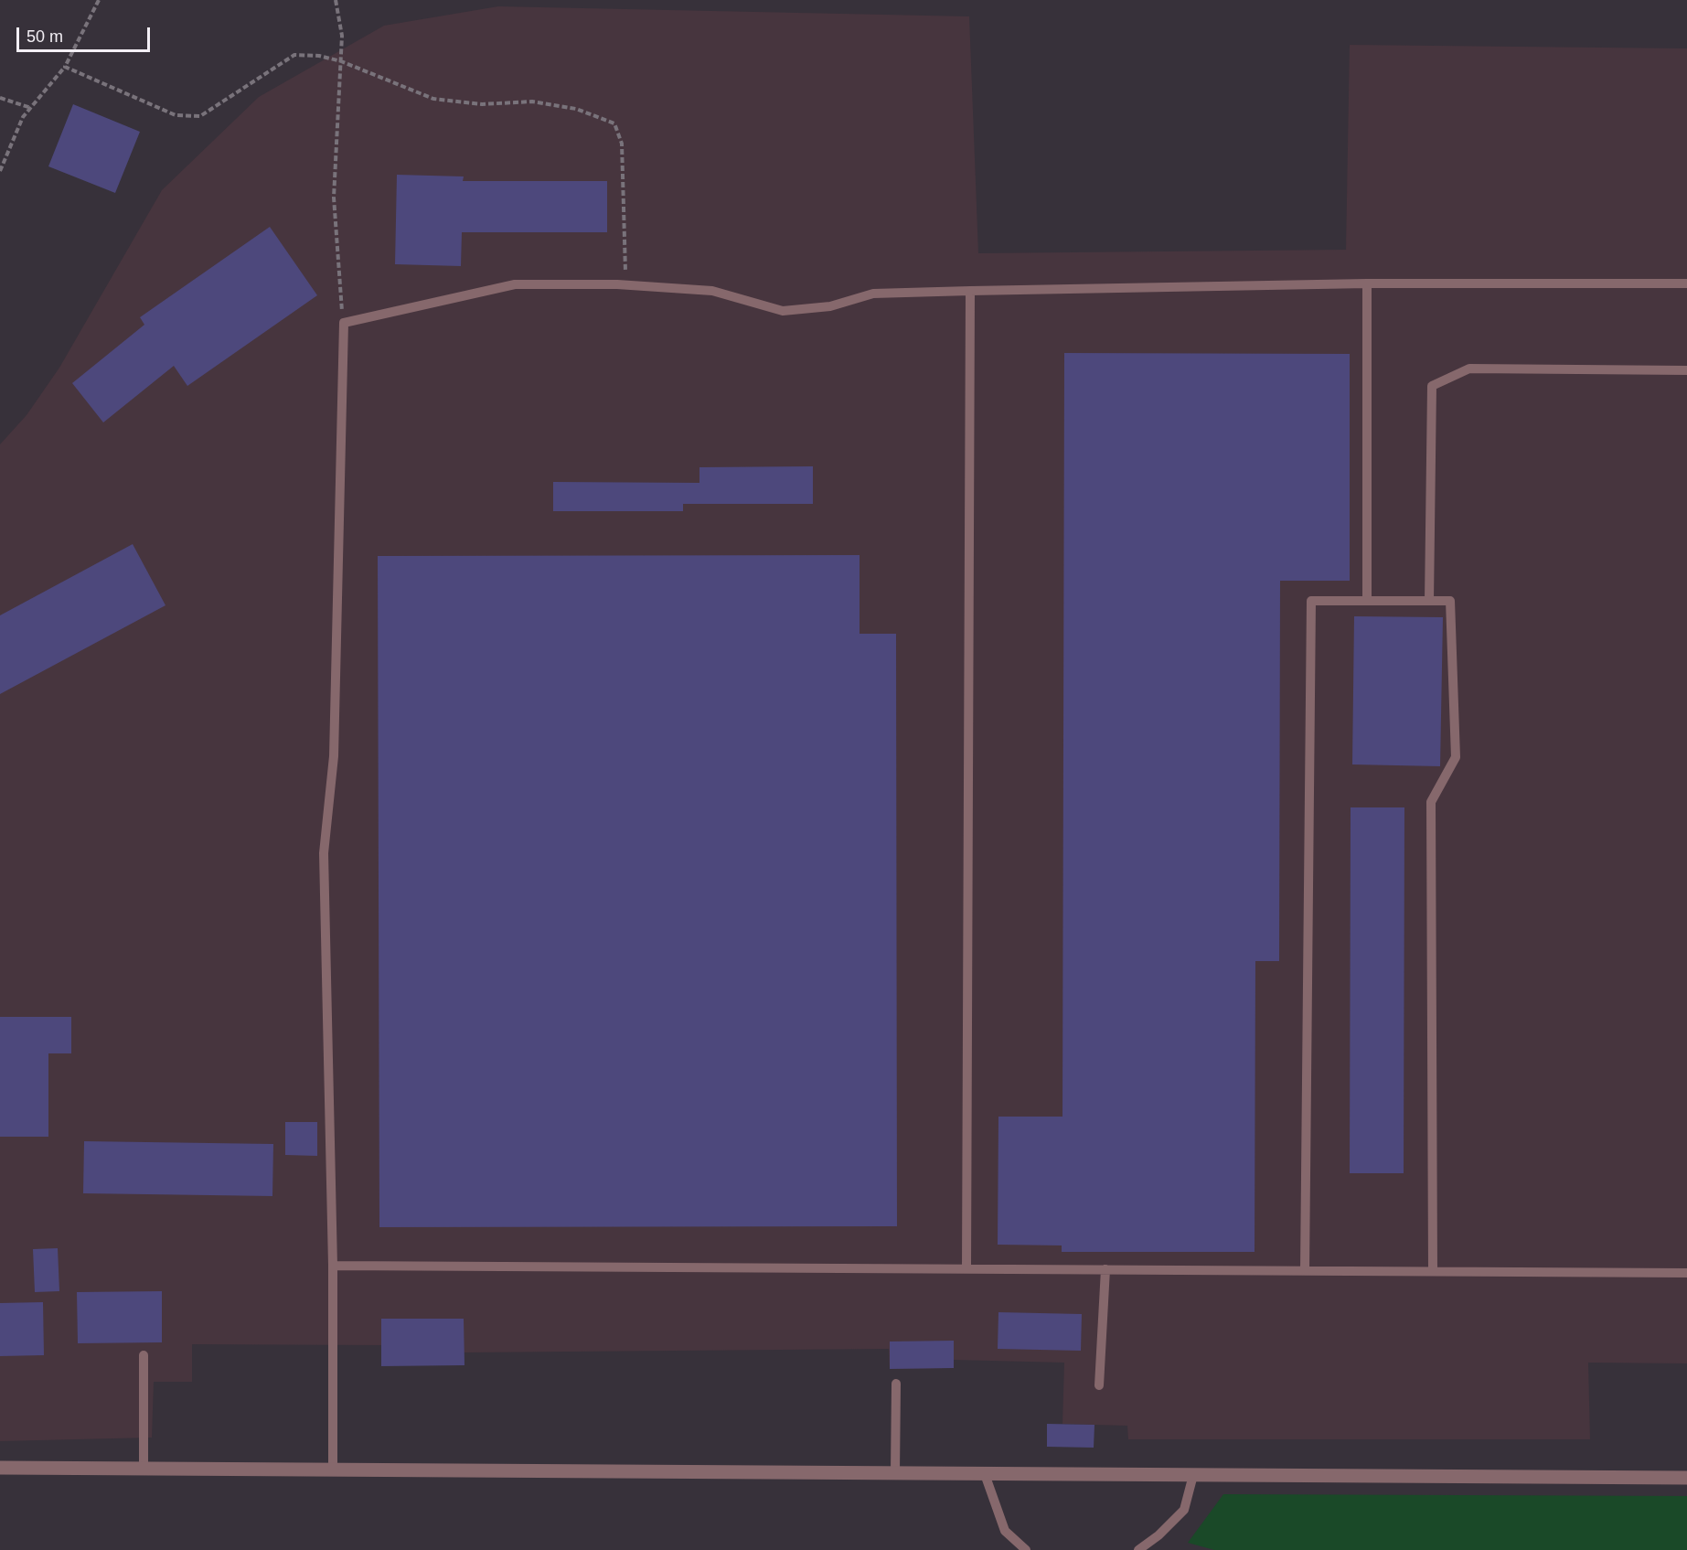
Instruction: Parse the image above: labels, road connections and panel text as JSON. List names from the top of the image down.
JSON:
{
  "scale_bar": "50 m"
}
